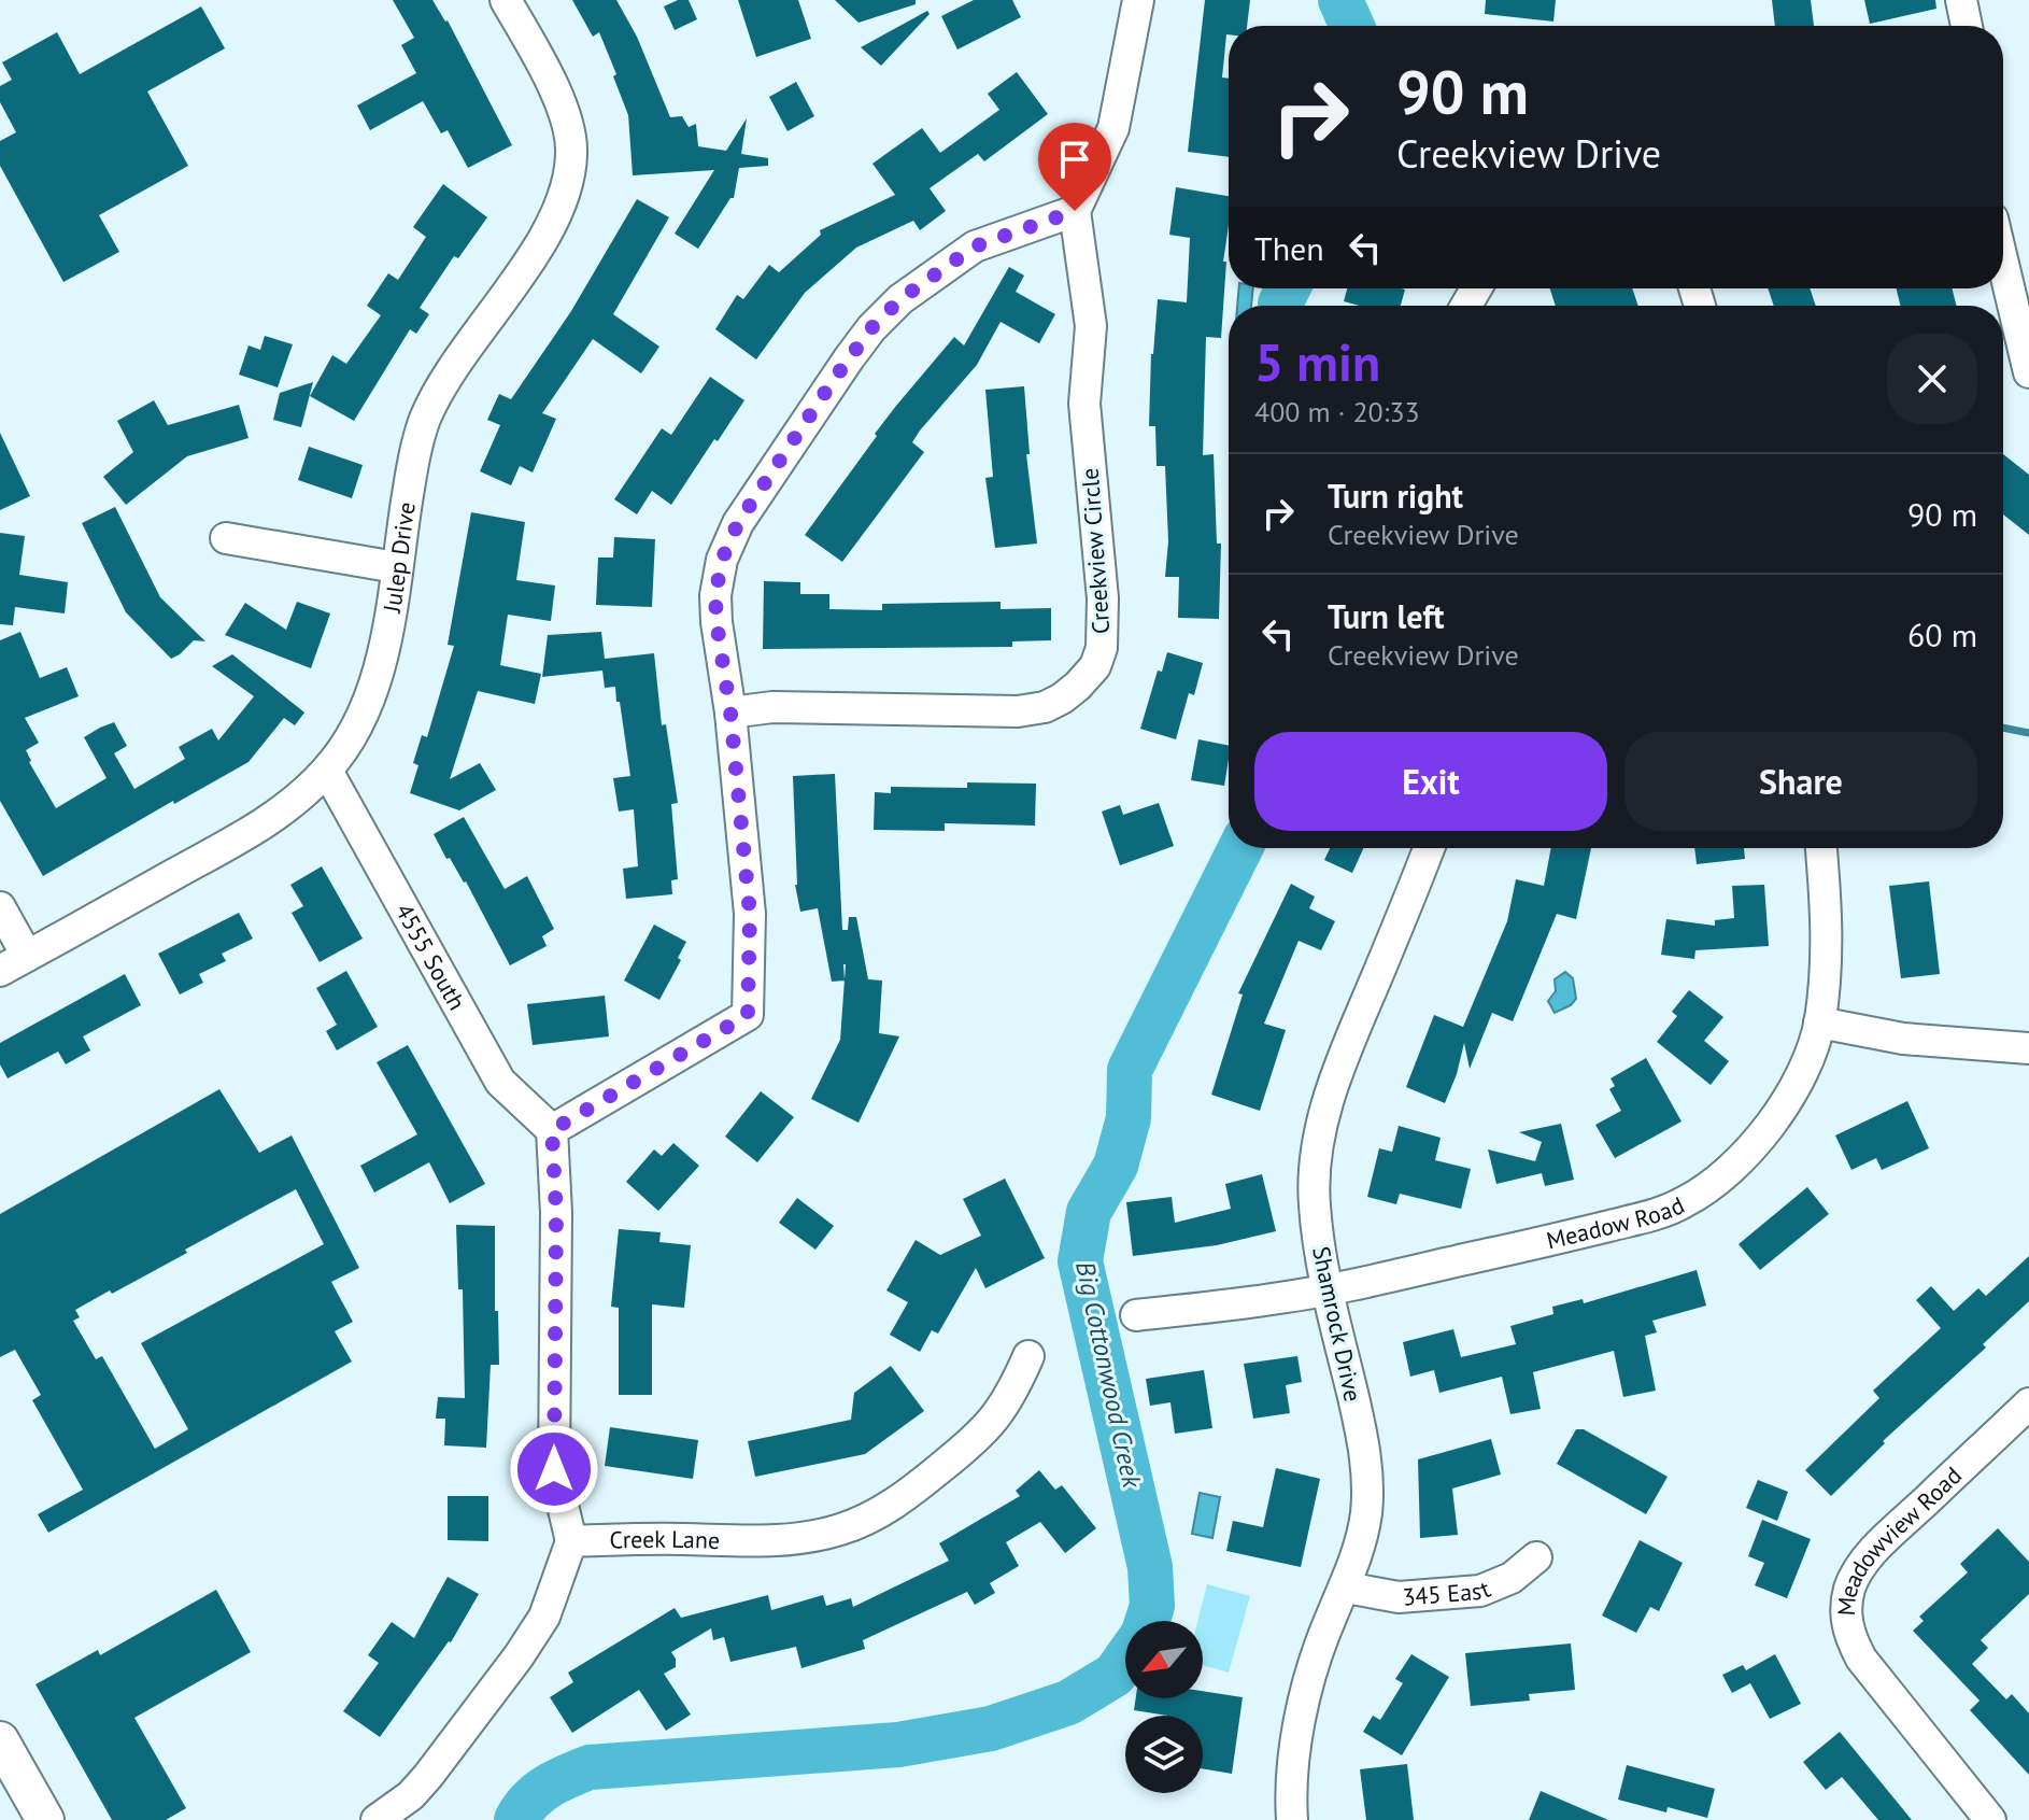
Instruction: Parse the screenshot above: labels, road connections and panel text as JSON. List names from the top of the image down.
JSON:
{
  "streets": {
    "street": [
      "Creekview Circle",
      "Julep Drive",
      "4555 South",
      "Meadow Road",
      "Shamrock Drive",
      "Creek Lane",
      "Meadowview Road",
      "345 East"
    ]
  },
  "crossings": [
    ["Julep Drive", "4555 South"],
    ["Meadow Road", "Shamrock Drive"],
    ["Shamrock Drive", "345 East"]
  ],
  "water": ["Big Cottonwood Creek"],
  "north": "bottom left",
  "page": {
    "turn": ["90 m", "Creekview Drive"],
    "then": "Then",
    "heading": ["5 min", "400 m · 20:33"],
    "list": [
      {
        "name": "Turn right",
        "note": "Creekview Drive",
        "value": "90 m"
      },
      {
        "name": "Turn left",
        "note": "Creekview Drive",
        "value": "60 m"
      }
    ],
    "buttons": ["Exit", "Share"]
  }
}
